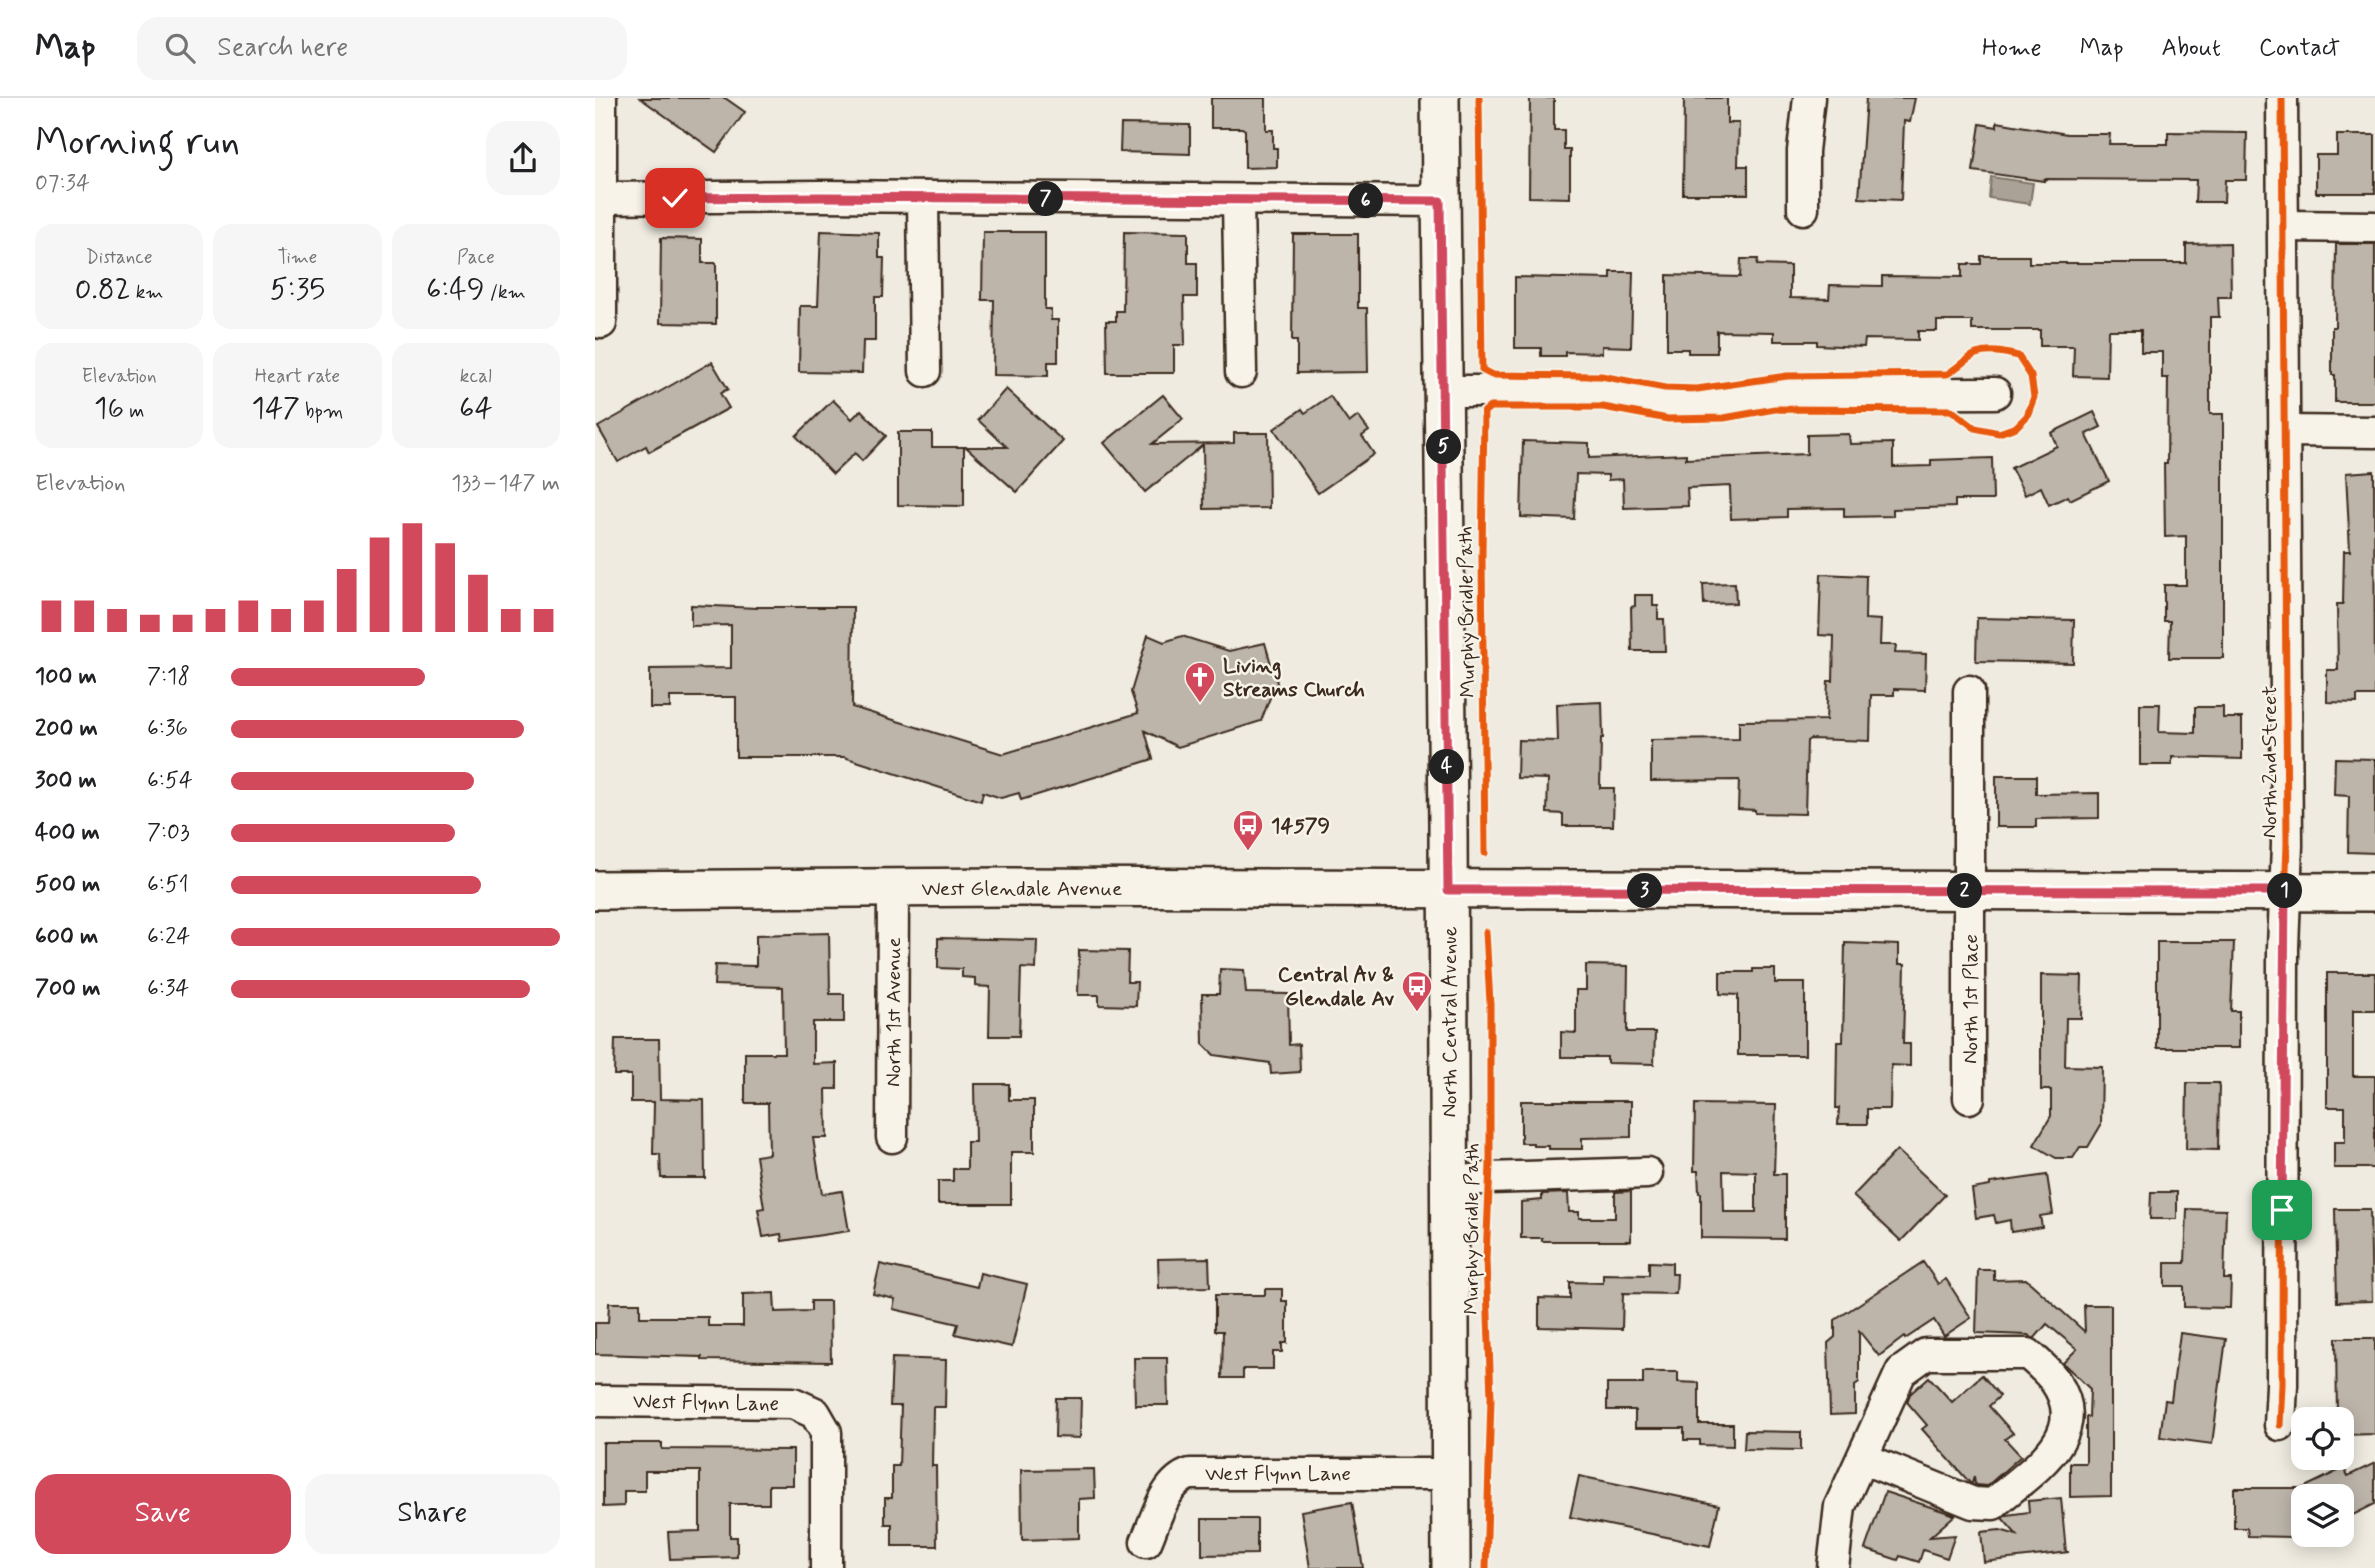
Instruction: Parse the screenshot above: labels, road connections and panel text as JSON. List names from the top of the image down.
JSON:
{
  "streets": {
    "main road": ["West Glendale Avenue", "North Central Avenue"],
    "street": [
      "North 2nd Street",
      "North 1st Place",
      "North 1st Avenue",
      "West Flynn Lane"
    ],
    "cycle path": ["Murphy Bridle Path"]
  },
  "crossings": [
    ["North 2nd Street", "West Glendale Avenue"],
    ["West Glendale Avenue", "North 1st Place"],
    ["West Glendale Avenue", "North 1st Avenue"],
    ["West Glendale Avenue", "North Central Avenue"],
    ["North Central Avenue", "West Flynn Lane"]
  ],
  "places": {
    "church": ["Living Streams Church"],
    "bus stop": ["14579", "Central Av & Glendale Av"]
  },
  "page": {
    "header": "Map",
    "search": "Search here",
    "nav": [
      "Home",
      "Map",
      "About",
      "Contact"
    ],
    "heading": ["Morning run", "07:34"],
    "pins": [
      "7",
      "6",
      "5",
      "4",
      "1",
      "2",
      "3"
    ],
    "stats": [
      ["Distance", "0.82 km"],
      ["Time", "5:35"],
      ["Pace", "6:49 /km"],
      ["Elevation", "16 m"],
      ["Heart rate", "147 bpm"],
      ["kcal", "64"]
    ],
    "chart": ["Elevation", "133–147 m"],
    "list": [
      {
        "name": "100 m",
        "note": "7:18"
      },
      {
        "name": "200 m",
        "note": "6:36"
      },
      {
        "name": "300 m",
        "note": "6:54"
      },
      {
        "name": "400 m",
        "note": "7:03"
      },
      {
        "name": "500 m",
        "note": "6:51"
      },
      {
        "name": "600 m",
        "note": "6:24"
      },
      {
        "name": "700 m",
        "note": "6:34"
      }
    ],
    "buttons": ["Save", "Share"]
  }
}
